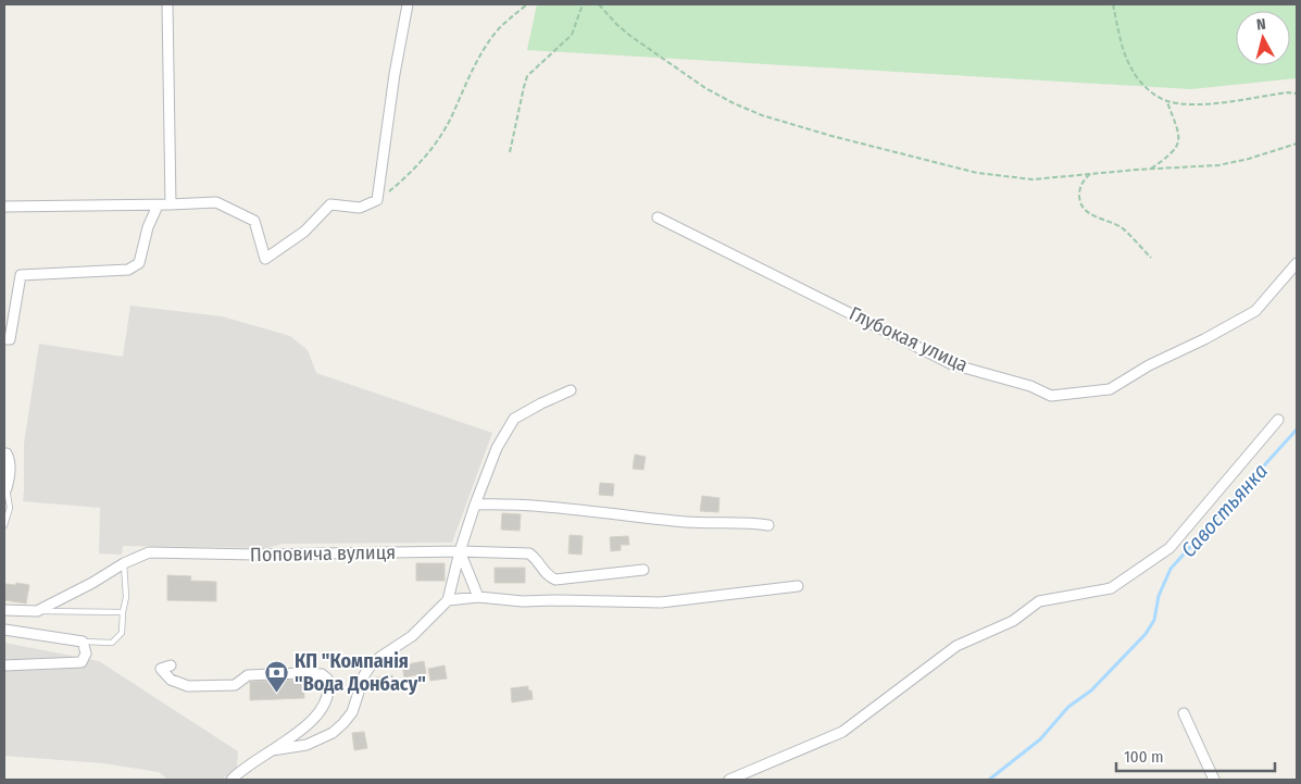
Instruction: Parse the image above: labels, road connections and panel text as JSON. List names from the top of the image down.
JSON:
{
  "streets": {
    "street": ["Глубокая улица", "Поповича вулиця"]
  },
  "water": ["Савостьянка"],
  "places": {
    "bank": ["КП \"Компанія \"Вода Донбасу\""]
  },
  "scale_bar": "100 m",
  "north": "top"
}
